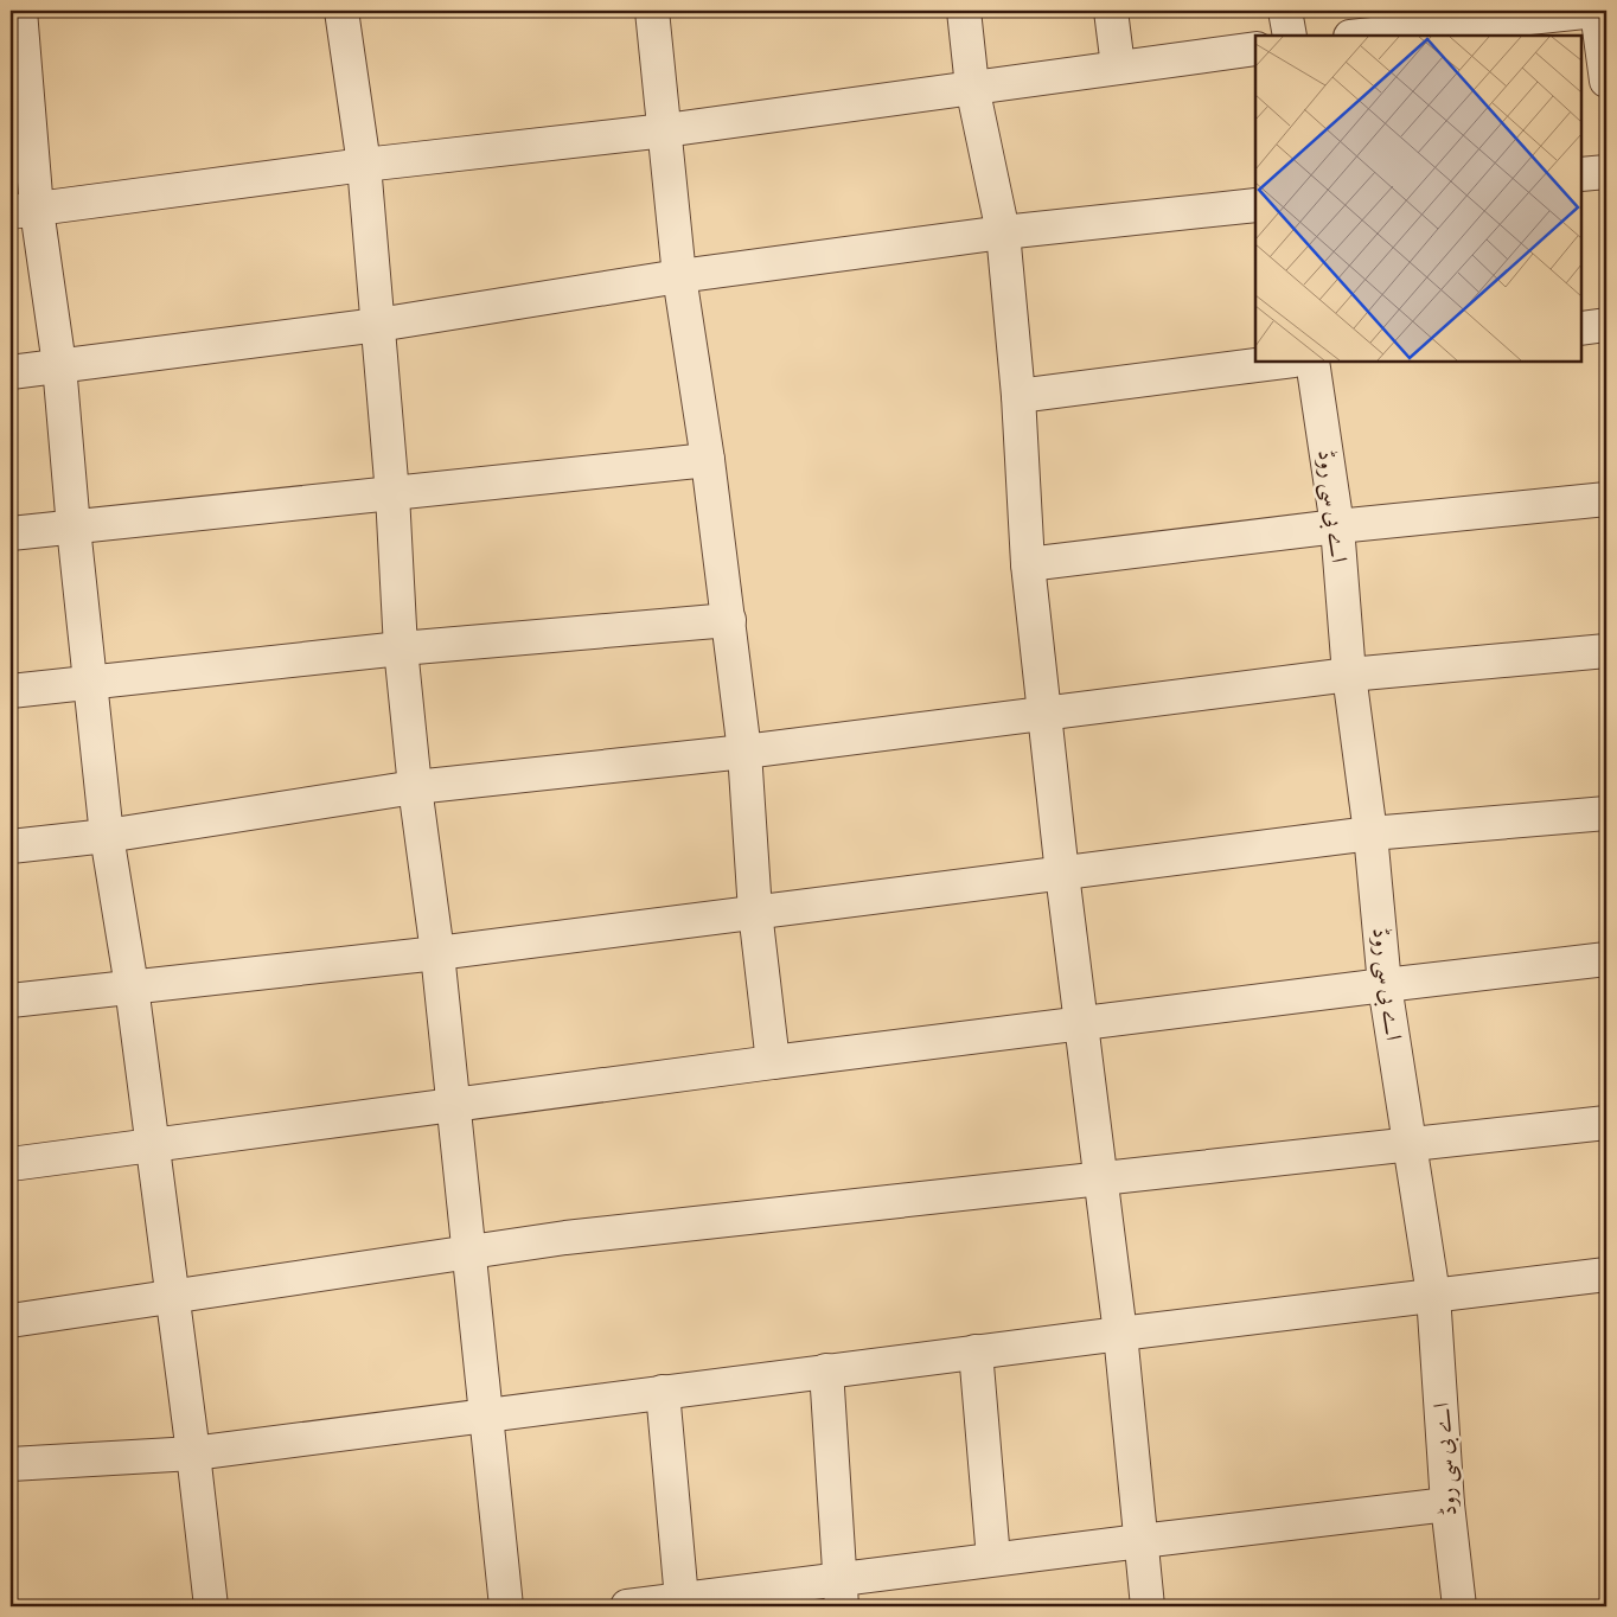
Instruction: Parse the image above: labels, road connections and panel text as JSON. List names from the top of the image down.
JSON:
{
  "streets": {
    "street": ["اے بی سی روڈ"]
  }
}
